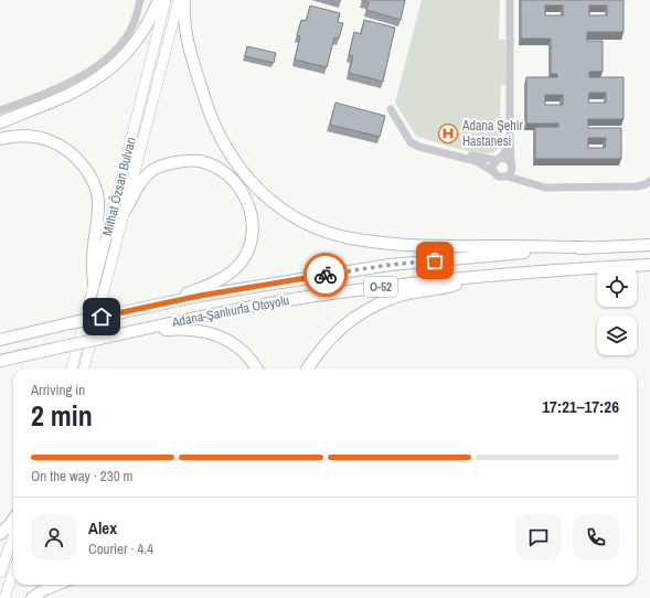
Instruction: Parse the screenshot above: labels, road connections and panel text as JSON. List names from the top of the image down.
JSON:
{
  "streets": {
    "highway": ["O-52", "Adana-Şanlıurfa Otoyolu"],
    "main road": ["Mithat Özsan Bulvarı"]
  },
  "places": {
    "hospital": ["Adana Şehir Hastanesi"]
  },
  "page": {
    "heading": ["2 min", "Arriving in", "17:21–17:26"],
    "panel": ["Alex", "Courier · 4.4"],
    "bar": "On the way · 230 m"
  }
}
